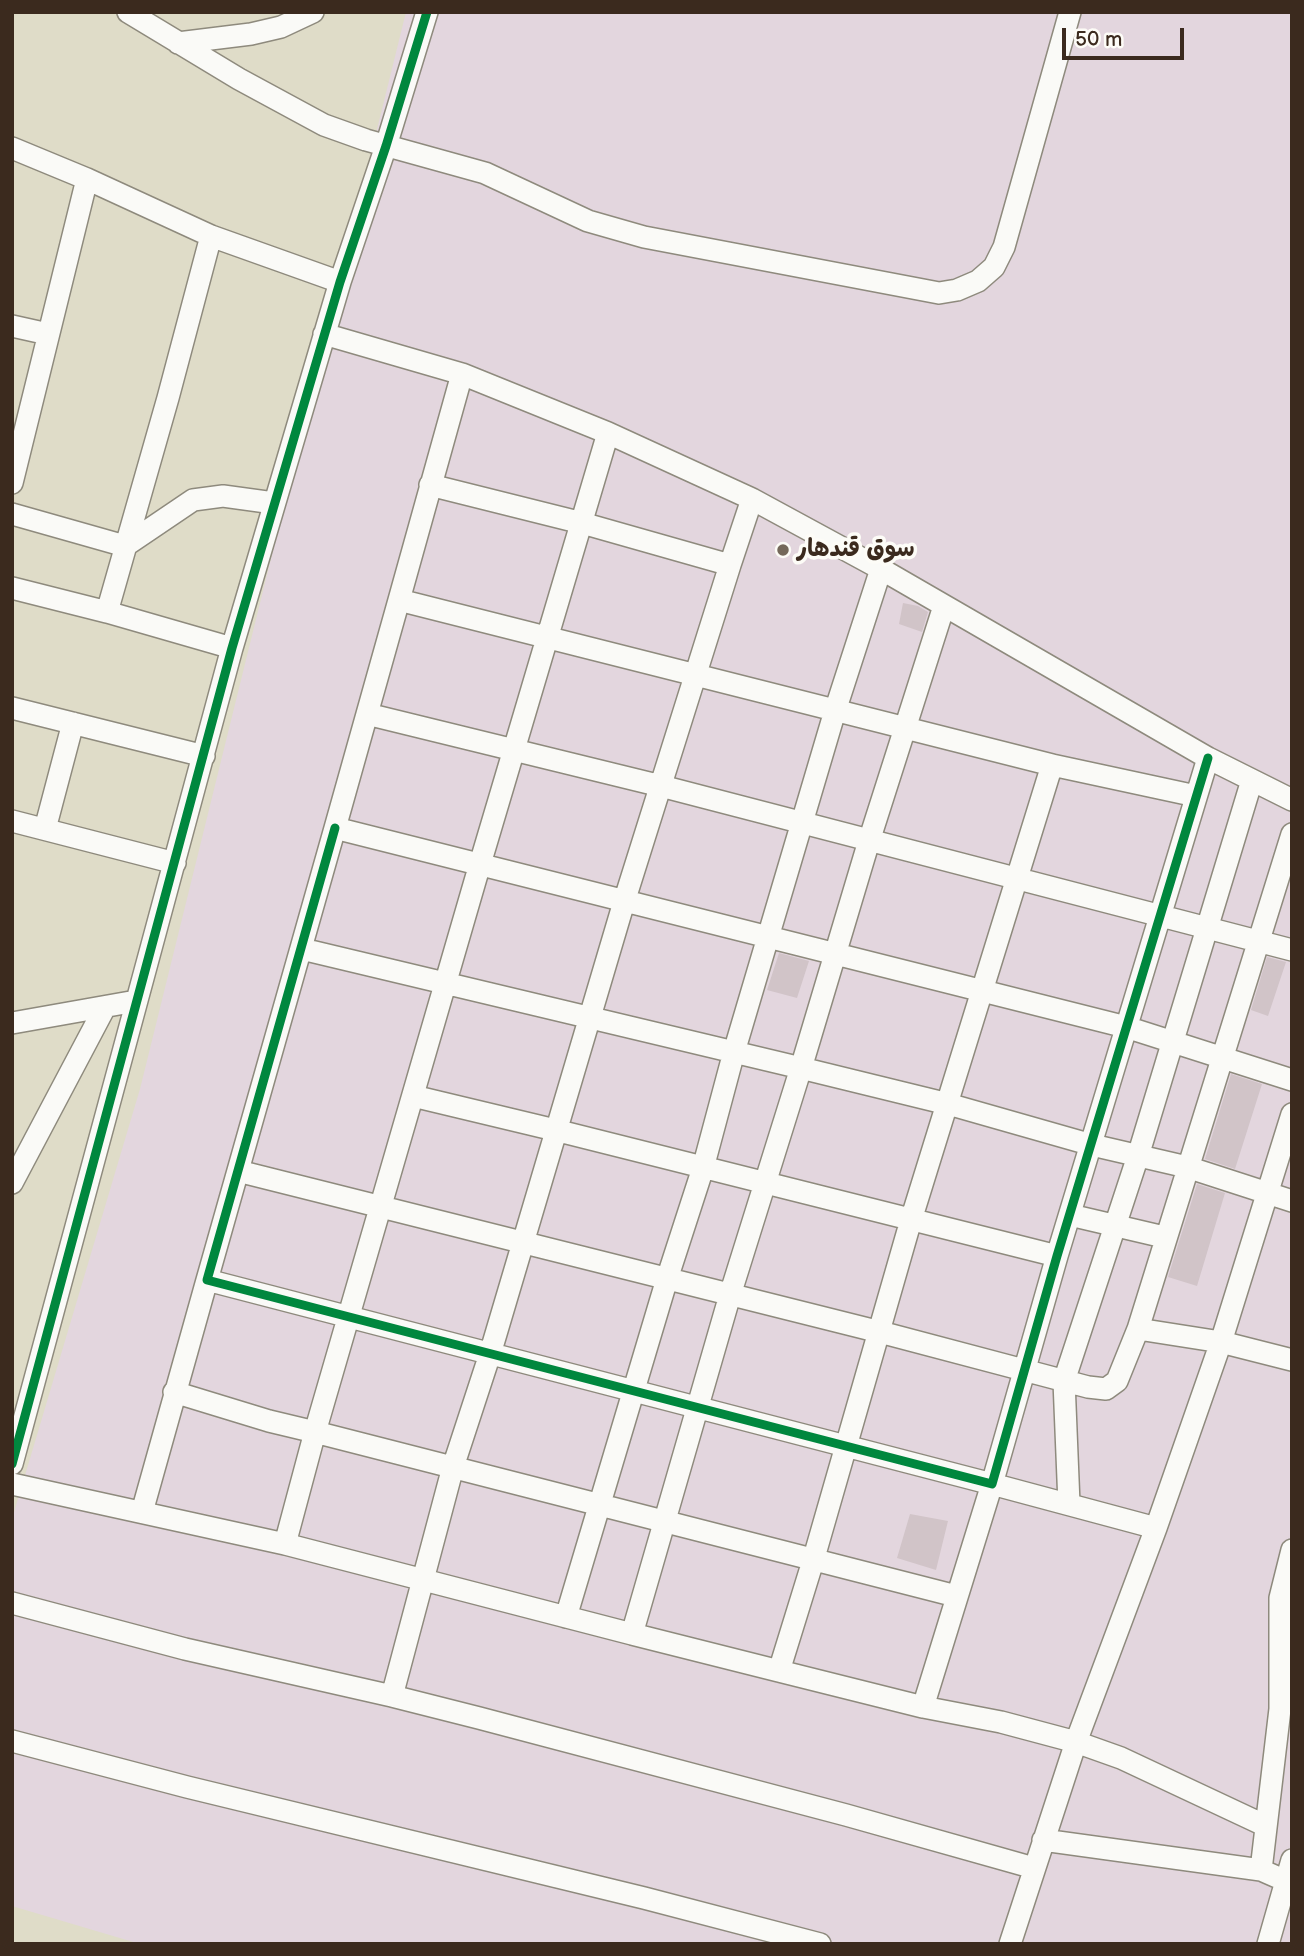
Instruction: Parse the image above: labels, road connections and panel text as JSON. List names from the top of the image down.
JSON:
{
  "places": ["سوق قندهار"],
  "scale_bar": "50 m"
}
